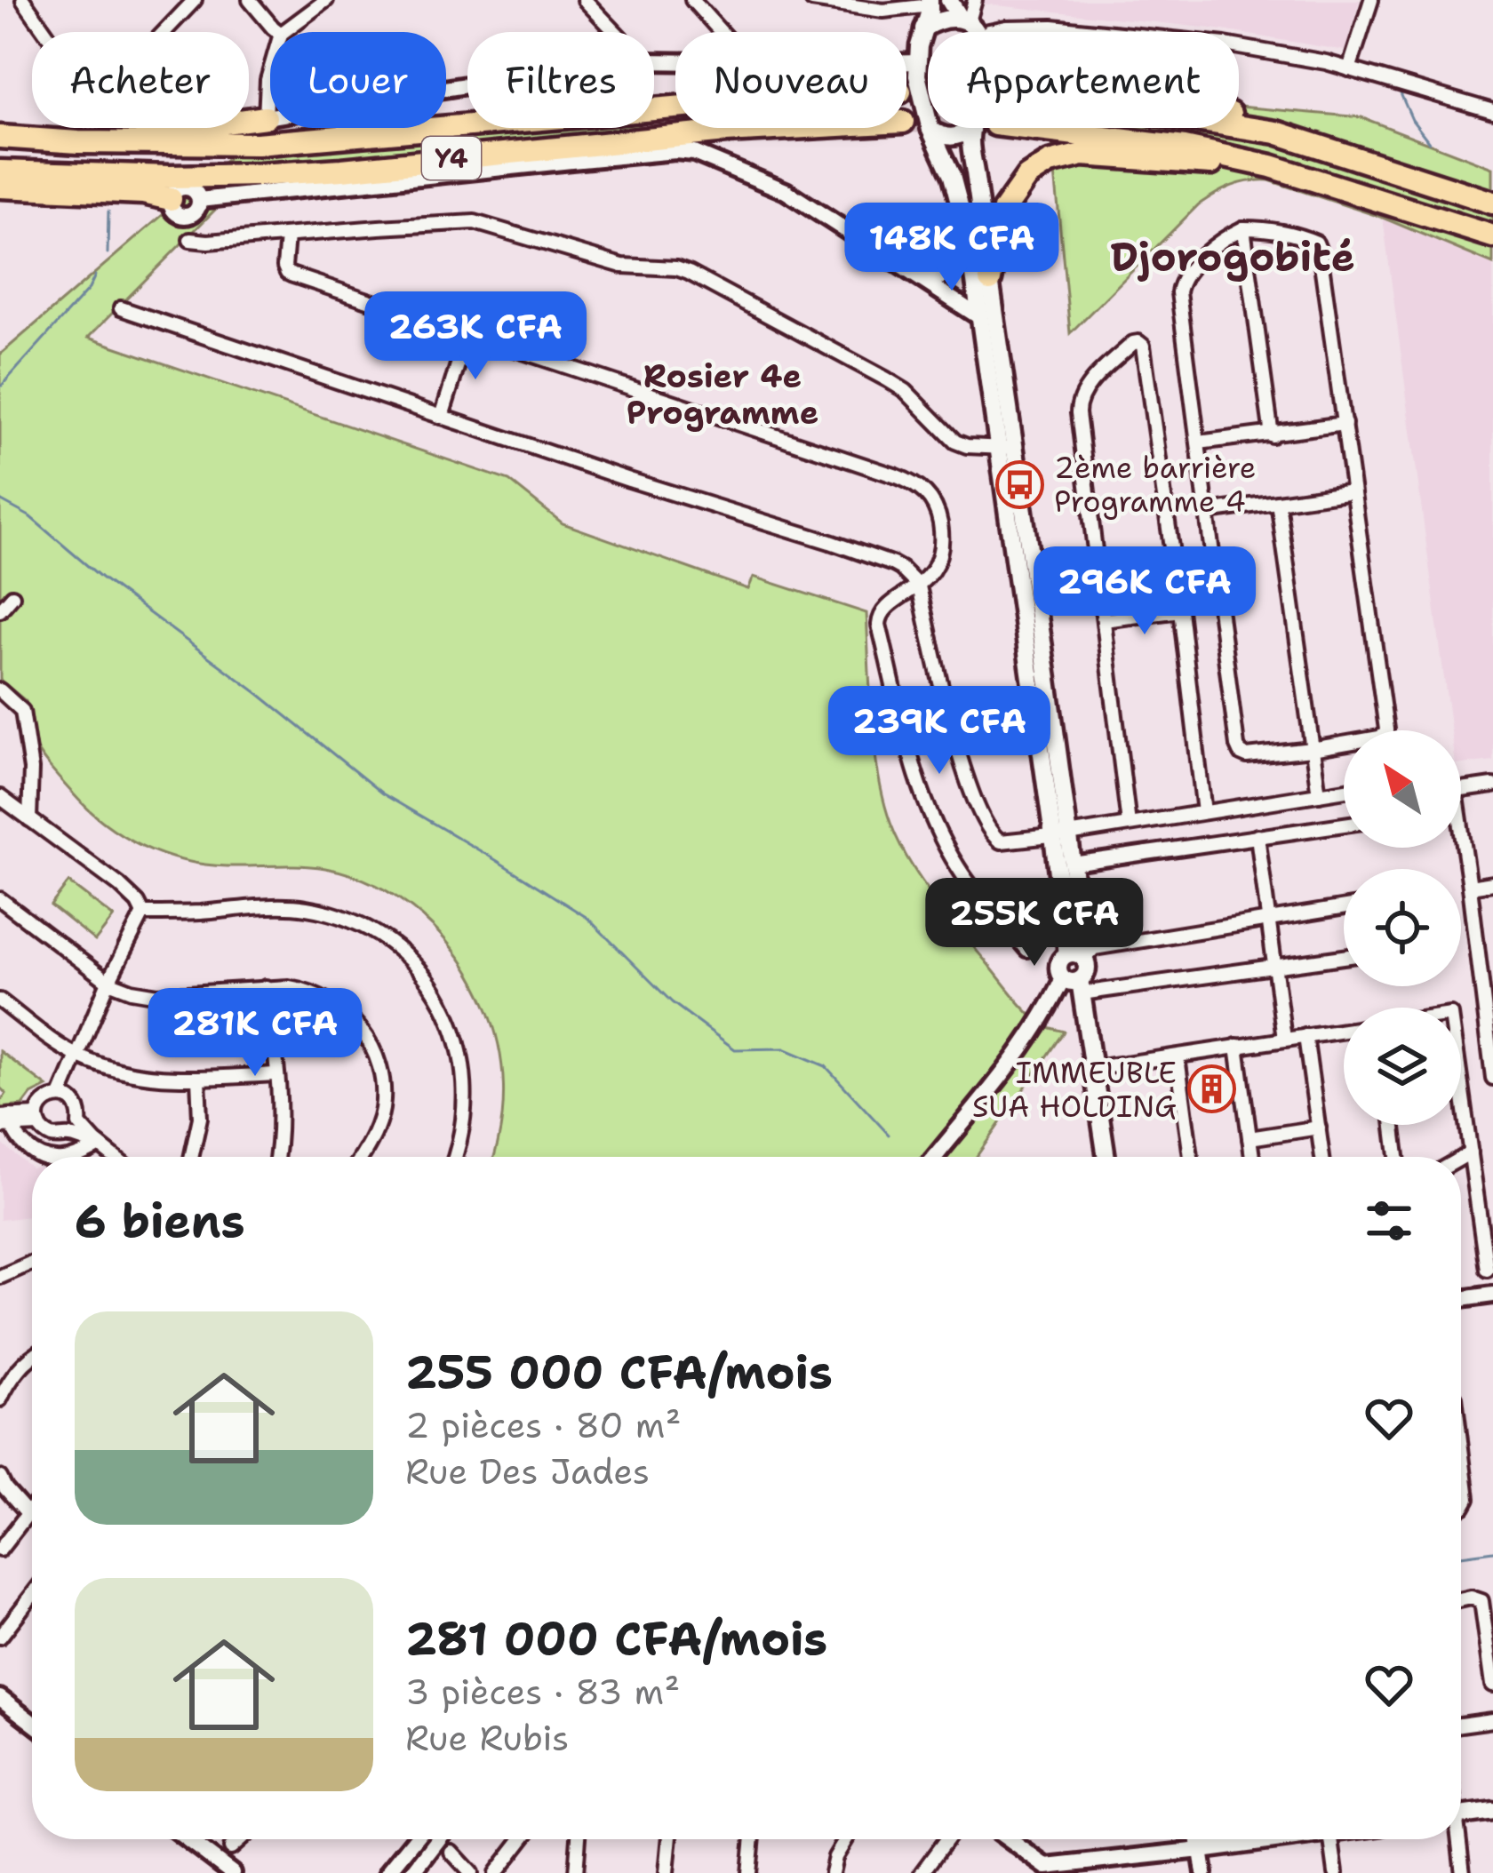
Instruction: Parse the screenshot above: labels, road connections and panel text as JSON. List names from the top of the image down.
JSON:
{
  "streets": {
    "highway": ["Y4"]
  },
  "districts": ["Djorogobité", "Rosier 4e Programme"],
  "places": {
    "bus stop": ["2ème barrière Programme 4"],
    "building": ["IMMEUBLE SUA HOLDING"]
  },
  "north": "top left",
  "page": {
    "chip": [
      "Acheter",
      "Louer",
      "Filtres",
      "Nouveau",
      "Appartement"
    ],
    "price": [
      "148K CFA",
      "263K CFA",
      "296K CFA",
      "239K CFA",
      "255K CFA",
      "281K CFA"
    ],
    "heading": "6 biens",
    "list": [
      {
        "name": "255 000 CFA/mois",
        "note": "2 pièces · 80 m² · Rue Des Jades"
      },
      {
        "name": "281 000 CFA/mois",
        "note": "3 pièces · 83 m² · Rue Rubis"
      }
    ]
  }
}
